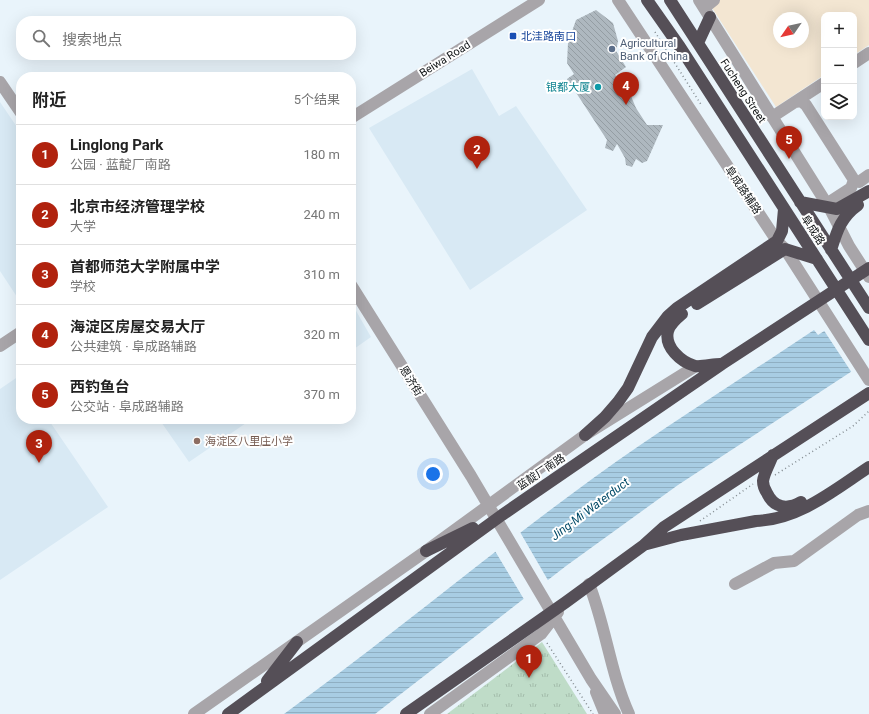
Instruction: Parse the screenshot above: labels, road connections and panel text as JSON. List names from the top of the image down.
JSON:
{
  "streets": {
    "highway": ["Fucheng Street", "阜成路", "蓝靛厂南路"],
    "street": ["Beiwa Road", "阜成路辅路", "恩济街"]
  },
  "water": ["Jing-Mi Waterduct"],
  "places": {
    "transit": ["北洼路南口"],
    "other": ["Agricultural Bank of China", "银都大厦", "海淀区八里庄小学"]
  },
  "north": "bottom left",
  "page": {
    "map_buttons": ["+", "−"],
    "search": "搜索地点",
    "pins": [
      "4",
      "5",
      "2",
      "3",
      "1"
    ],
    "heading": ["附近", "5个结果"],
    "list": [
      {
        "mark": "1",
        "name": "Linglong Park",
        "note": "公园 · 蓝靛厂南路",
        "value": "180 m"
      },
      {
        "mark": "2",
        "name": "北京市经济管理学校",
        "note": "大学",
        "value": "240 m"
      },
      {
        "mark": "3",
        "name": "首都师范大学附属中学",
        "note": "学校",
        "value": "310 m"
      },
      {
        "mark": "4",
        "name": "海淀区房屋交易大厅",
        "note": "公共建筑 · 阜成路辅路",
        "value": "320 m"
      },
      {
        "mark": "5",
        "name": "西钓鱼台",
        "note": "公交站 · 阜成路辅路",
        "value": "370 m"
      }
    ]
  }
}
